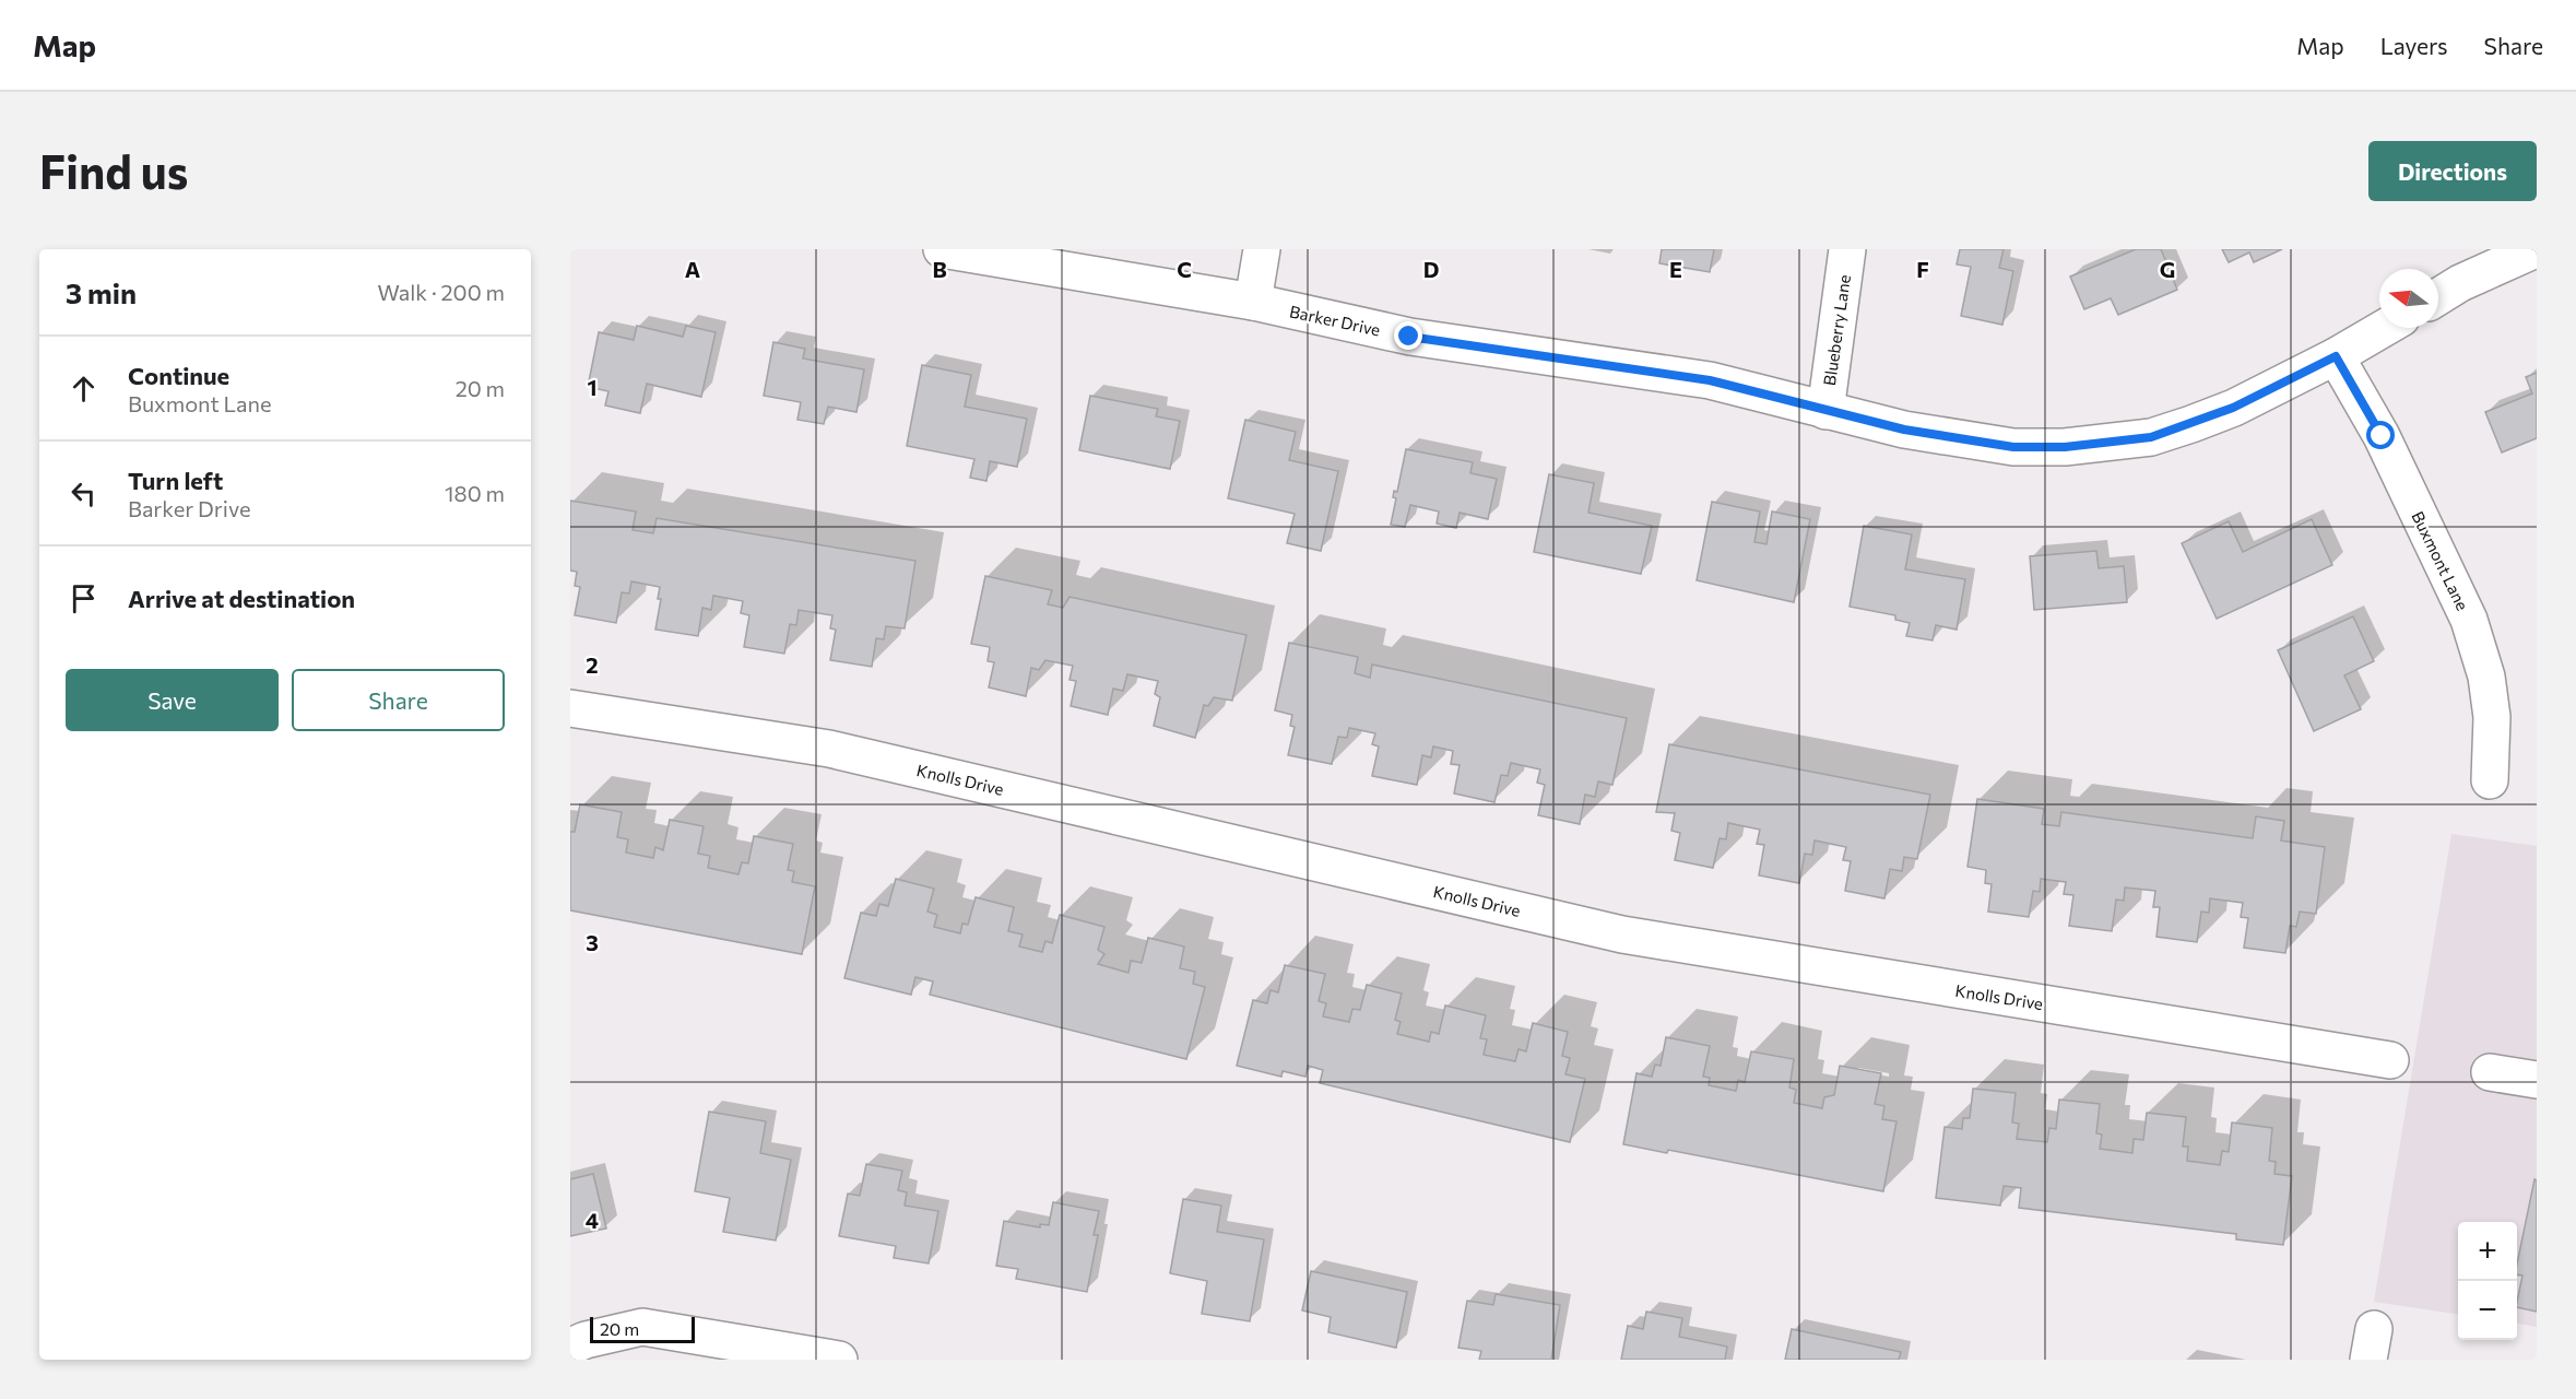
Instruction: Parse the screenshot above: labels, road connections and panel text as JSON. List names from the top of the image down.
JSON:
{
  "streets": {
    "street": [
      "Barker Drive",
      "Blueberry Lane",
      "Buxmont Lane",
      "Knolls Drive"
    ]
  },
  "crossings": [
    ["Barker Drive", "Blueberry Lane"],
    ["Barker Drive", "Buxmont Lane"]
  ],
  "scale_bar": "20 m",
  "north": "left",
  "page": {
    "header": "Map",
    "nav": ["Map", "Layers", "Share"],
    "buttons": [
      "Directions",
      ["Save", "Share"]
    ],
    "title": "Find us",
    "heading": ["3 min", "Walk · 200 m"],
    "list": [
      ["Continue", "Buxmont Lane", "20 m"],
      ["Turn left", "Barker Drive", "180 m"],
      "Arrive at destination"
    ],
    "map_buttons": ["+", "−"],
    "scale": "20 m"
  },
  "grid": {
    "columns": [
      "A",
      "B",
      "C",
      "D",
      "E",
      "F",
      "G"
    ],
    "rows": [
      "1",
      "2",
      "3",
      "4"
    ]
  }
}
